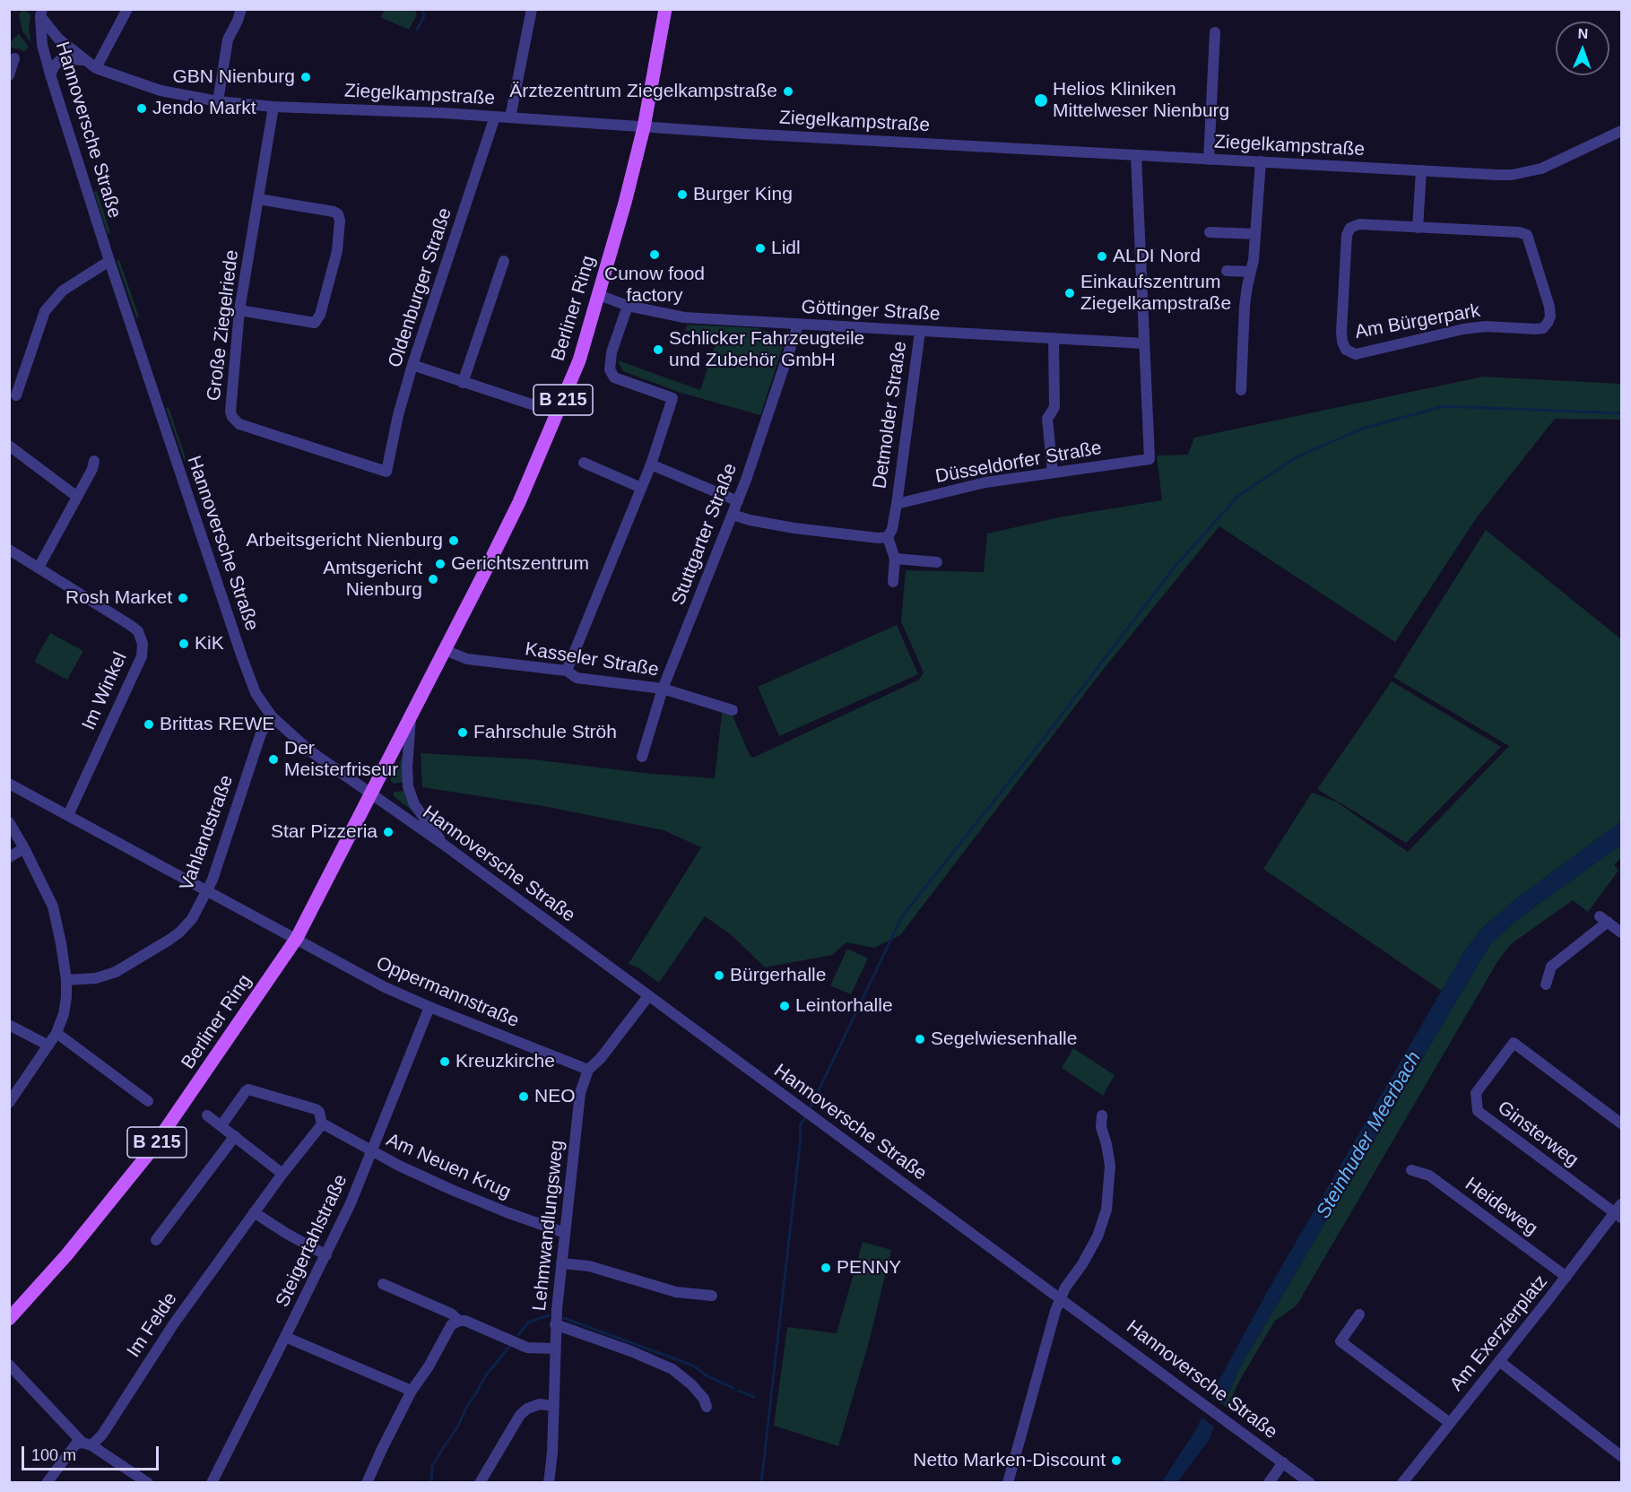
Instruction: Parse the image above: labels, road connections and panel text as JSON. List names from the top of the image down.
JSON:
{
  "streets": {
    "main road": ["Berliner Ring", "B 215"],
    "street": [
      "Ziegelkampstraße",
      "Hannoversche Straße",
      "Oldenburger Straße",
      "Göttinger Straße",
      "Am Bürgerpark",
      "Große Ziegelriede",
      "Detmolder Straße",
      "Düsseldorfer Straße",
      "Stuttgarter Straße",
      "Kasseler Straße",
      "Im Winkel",
      "Vahlandstraße",
      "Oppermannstraße",
      "Ginsterweg",
      "Am Neuen Krug",
      "Heideweg",
      "Lehmwandlungsweg",
      "Steigertahlstraße",
      "Im Felde",
      "Am Exerzierplatz"
    ]
  },
  "crossings": [
    ["Ziegelkampstraße", "Hannoversche Straße"],
    ["Ziegelkampstraße", "Oldenburger Straße"],
    ["Ziegelkampstraße", "Berliner Ring"],
    ["Ziegelkampstraße", "Große Ziegelriede"],
    ["Hannoversche Straße", "Berliner Ring"],
    ["Hannoversche Straße", "Vahlandstraße"],
    ["Hannoversche Straße", "Lehmwandlungsweg"],
    ["Oldenburger Straße", "Große Ziegelriede"],
    ["Berliner Ring", "Göttinger Straße"],
    ["Berliner Ring", "Kasseler Straße"],
    ["Berliner Ring", "Oppermannstraße"],
    ["Göttinger Straße", "Detmolder Straße"],
    ["Göttinger Straße", "Düsseldorfer Straße"],
    ["Göttinger Straße", "Stuttgarter Straße"],
    ["Detmolder Straße", "Düsseldorfer Straße"],
    ["Stuttgarter Straße", "Kasseler Straße"],
    ["Im Winkel", "Oppermannstraße"],
    ["Vahlandstraße", "Oppermannstraße"],
    ["Oppermannstraße", "Lehmwandlungsweg"],
    ["Oppermannstraße", "Steigertahlstraße"],
    ["Ginsterweg", "Am Exerzierplatz"],
    ["Am Neuen Krug", "Lehmwandlungsweg"],
    ["Am Neuen Krug", "Steigertahlstraße"],
    ["Heideweg", "Am Exerzierplatz"]
  ],
  "water": ["Steinhuder Meerbach"],
  "places": [
    "GBN Nienburg",
    "Ärztezentrum Ziegelkampstraße",
    "Helios Kliniken Mittelweser Nienburg",
    "Jendo Markt",
    "Burger King",
    "Lidl",
    "Cunow food factory",
    "ALDI Nord",
    "Einkaufszentrum Ziegelkampstraße",
    "Schlicker Fahrzeugteile und Zubehör GmbH",
    "Arbeitsgericht Nienburg",
    "Gerichtszentrum",
    "Amtsgericht Nienburg",
    "Rosh Market",
    "KiK",
    "Brittas REWE",
    "Fahrschule Ströh",
    "Der Meisterfriseur",
    "Star Pizzeria",
    "Bürgerhalle",
    "Leintorhalle",
    "Segelwiesenhalle",
    "Kreuzkirche",
    "NEO",
    "PENNY",
    "Netto Marken-Discount"
  ],
  "scale_bar": "100 m",
  "north": "top"
}
